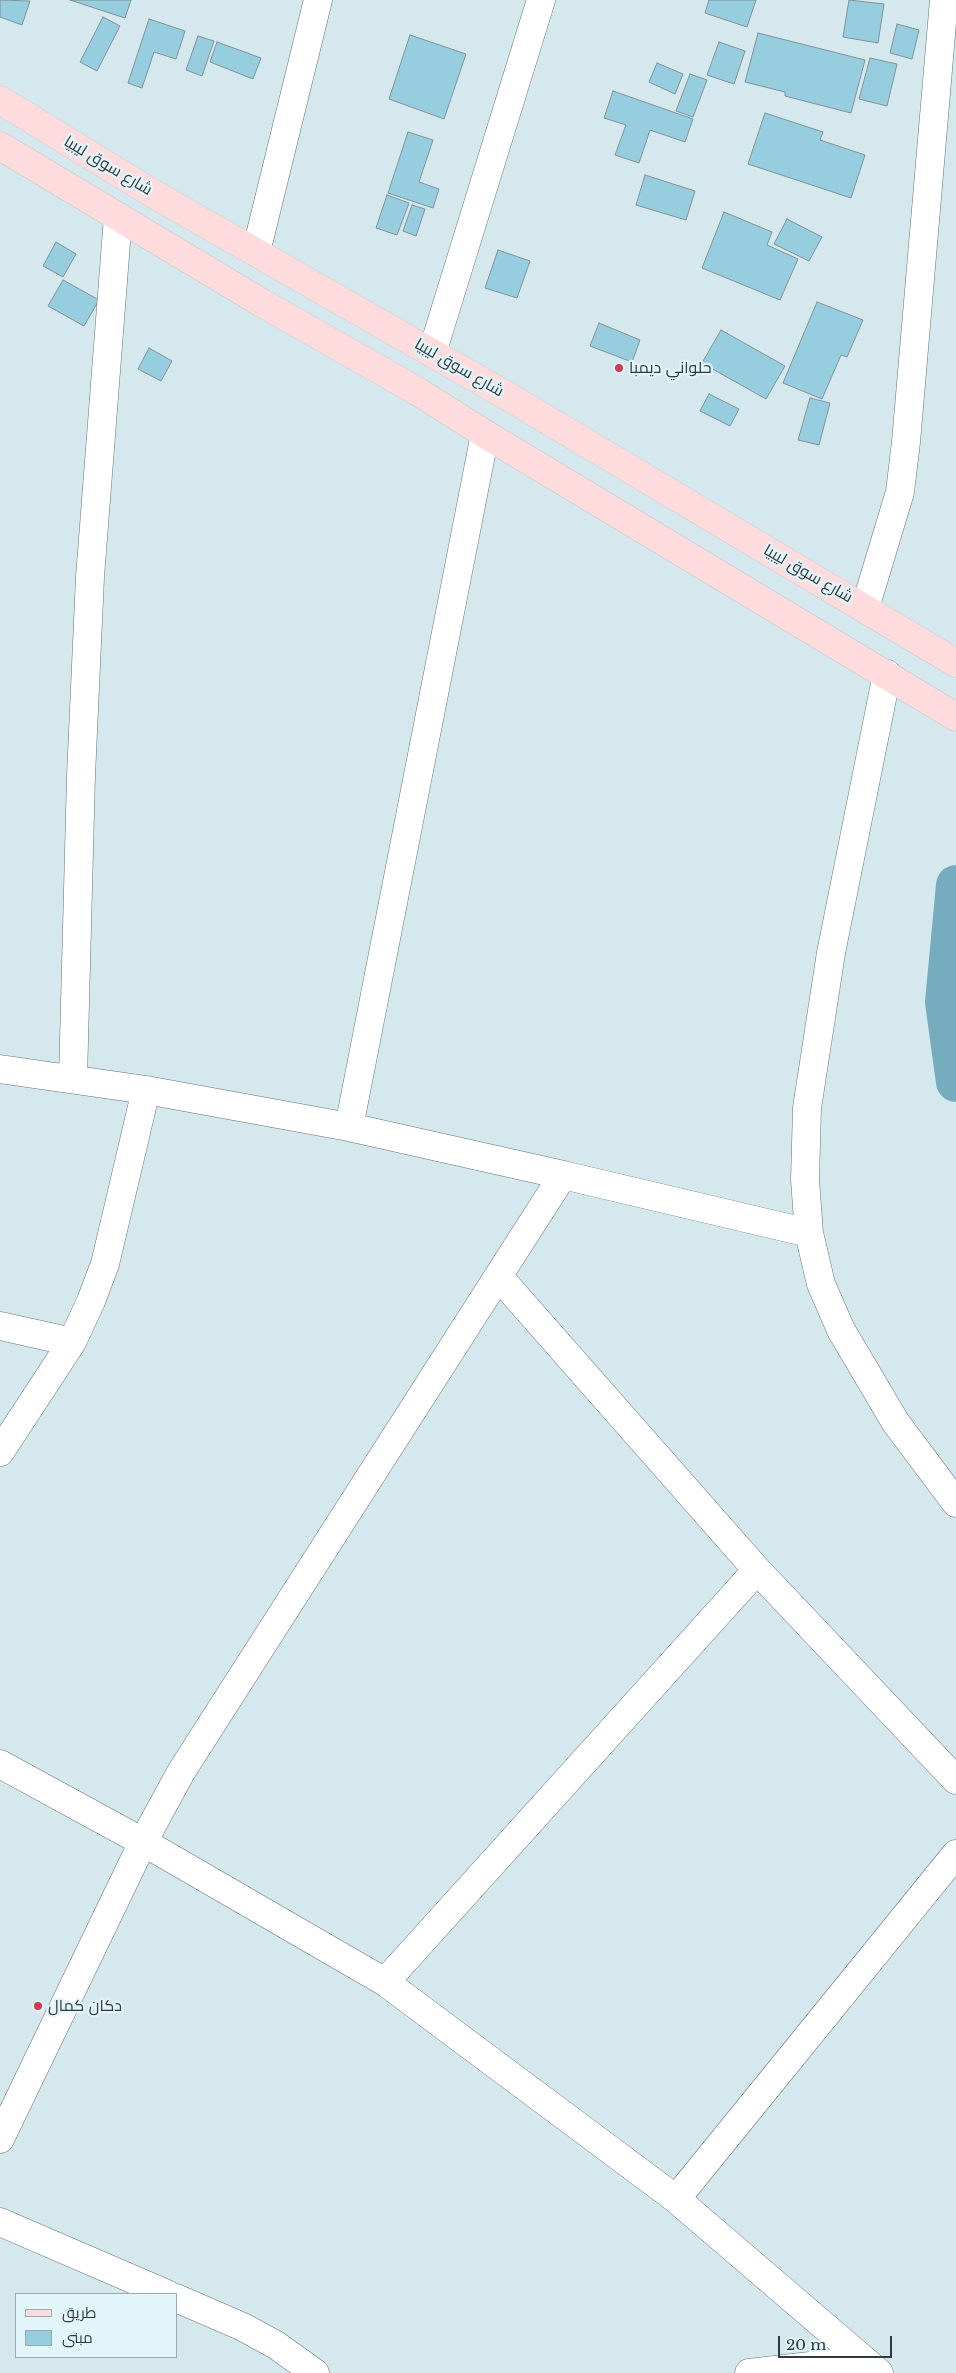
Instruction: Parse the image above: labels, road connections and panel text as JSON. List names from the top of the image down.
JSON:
{
  "streets": {
    "main road": ["شارع سوق ليبيا"]
  },
  "places": ["حلواني ديمبا", "دكان كمال"],
  "legend": ["طريق", "مبنى"],
  "scale_bar": "20 m"
}
